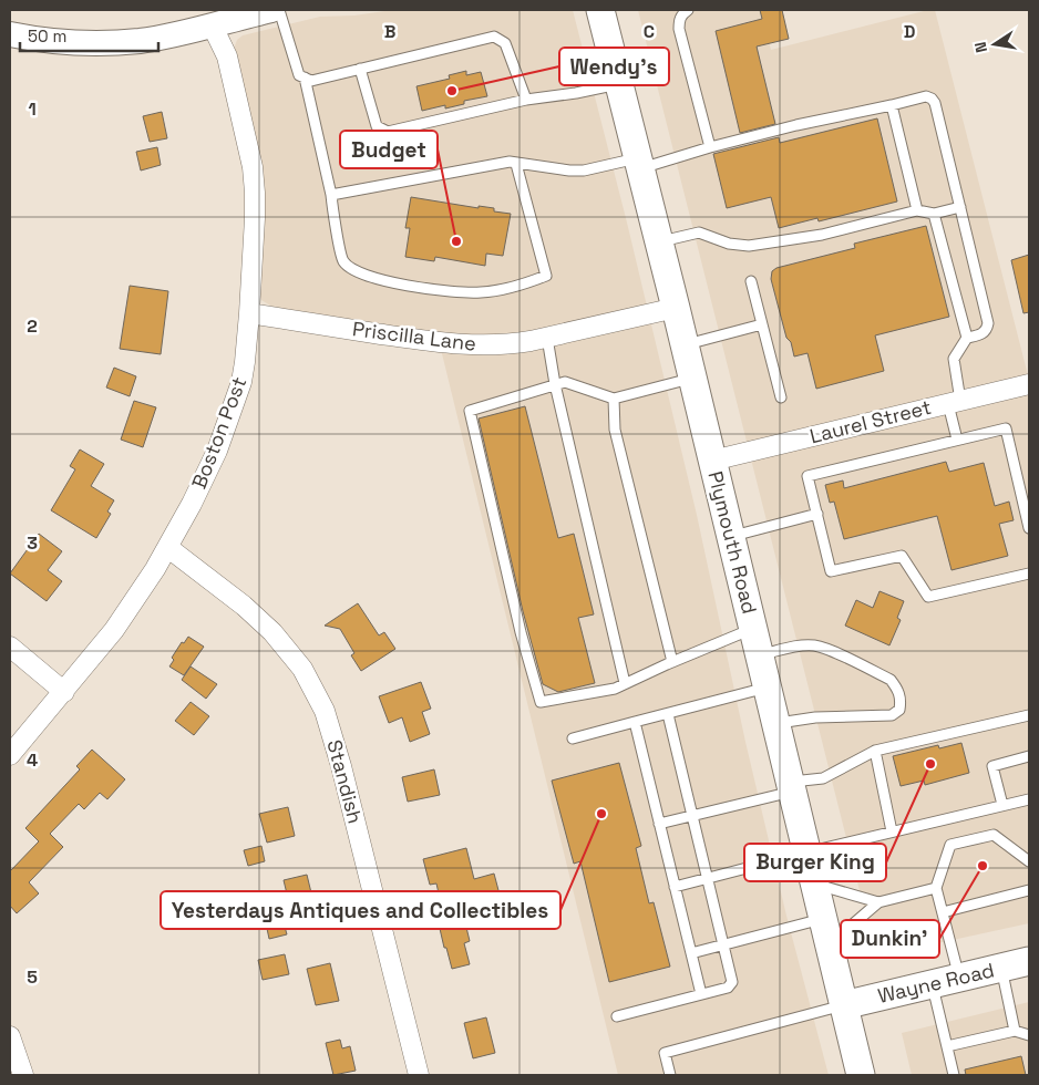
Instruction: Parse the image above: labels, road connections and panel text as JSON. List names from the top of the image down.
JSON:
{
  "streets": {
    "main road": ["Plymouth Road", "Wayne Road"],
    "street": [
      "Priscilla Lane",
      "Laurel Street",
      "Boston Post",
      "Standish"
    ]
  },
  "crossings": [
    ["Priscilla Lane", "Boston Post"],
    ["Priscilla Lane", "Plymouth Road"],
    ["Laurel Street", "Plymouth Road"],
    ["Boston Post", "Standish"],
    ["Plymouth Road", "Wayne Road"]
  ],
  "places": [
    "Wendy's",
    "Budget",
    "Burger King",
    "Yesterdays Antiques and Collectibles",
    "Dunkin'"
  ],
  "scale_bar": "50 m",
  "north": "left",
  "grid": {
    "columns": ["B", "C", "D"],
    "rows": [
      "1",
      "2",
      "3",
      "4",
      "5"
    ]
  }
}
